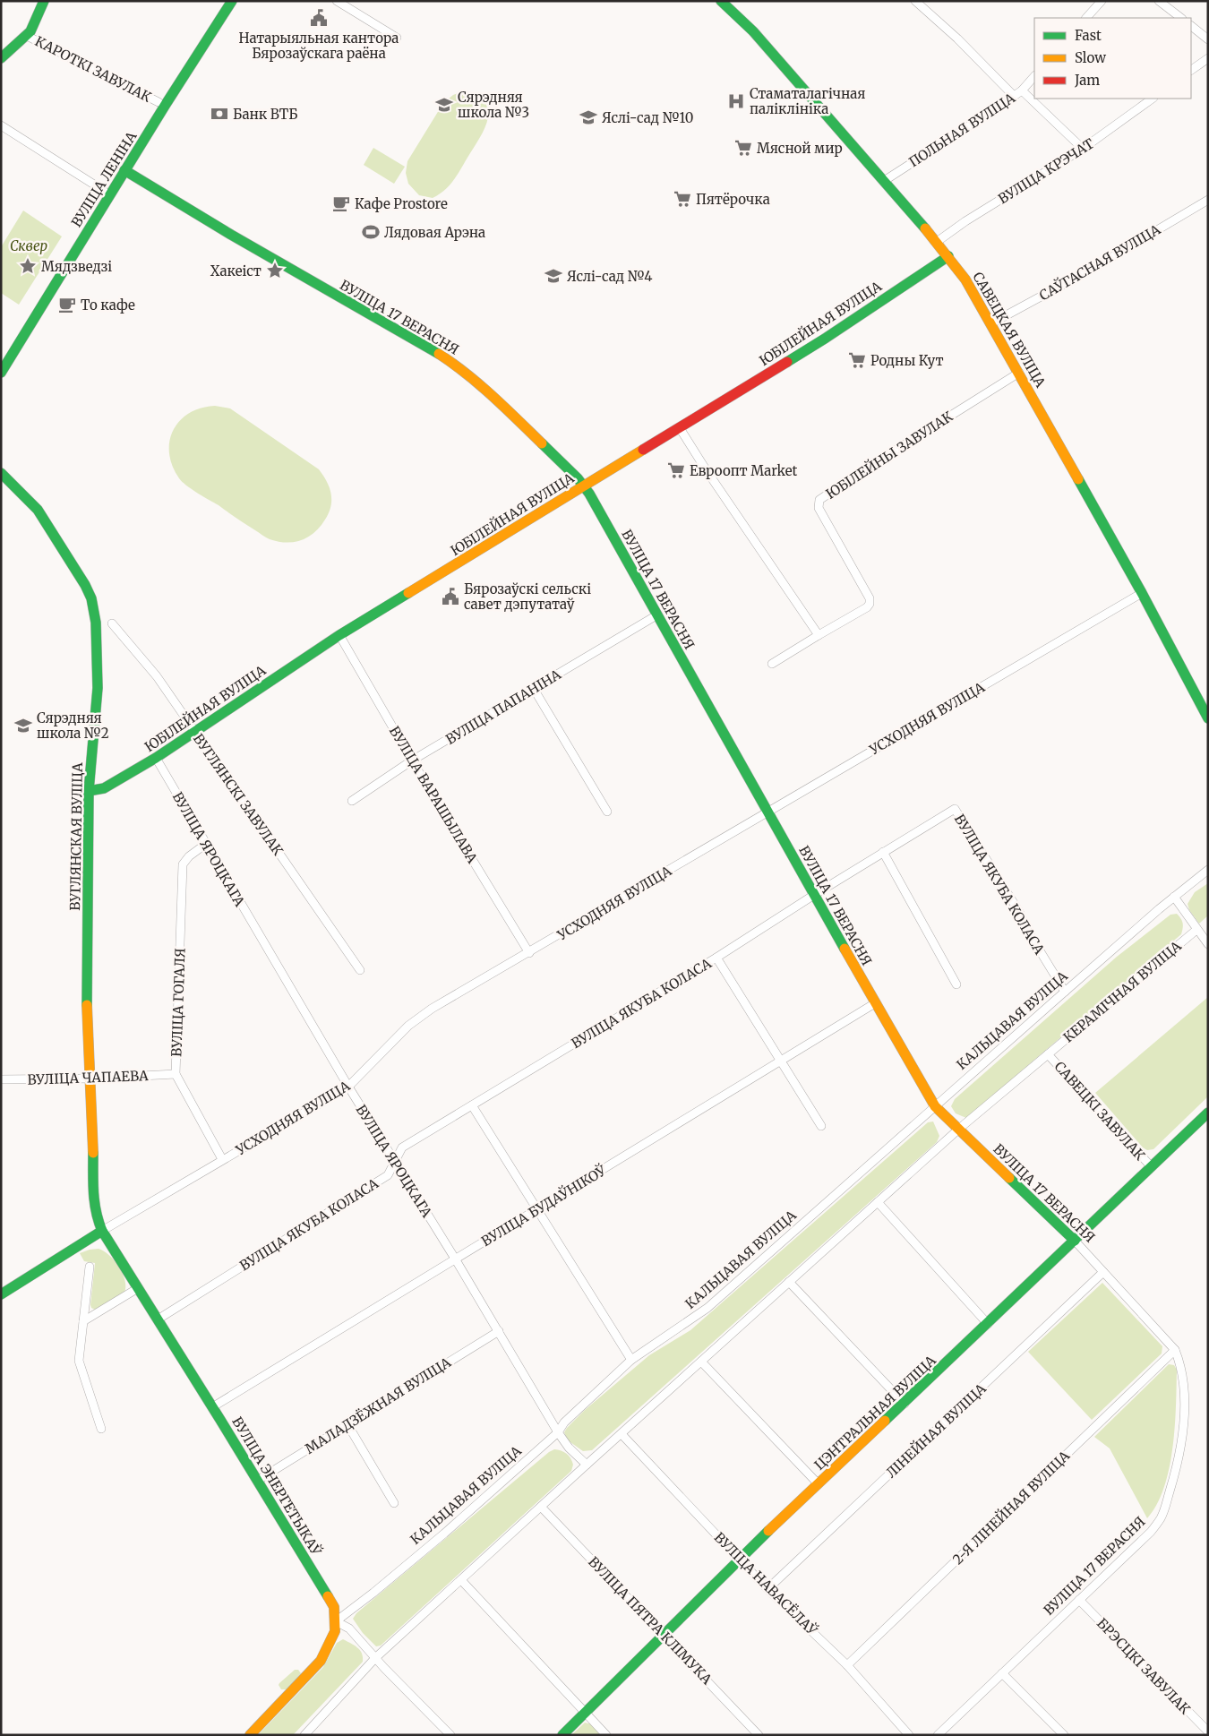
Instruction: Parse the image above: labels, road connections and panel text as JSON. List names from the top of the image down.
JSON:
{
  "streets": {
    "street": [
      "КАРОТКІ ЗАВУЛАК",
      "ПОЛЬНАЯ ВУЛІЦА",
      "ВУЛІЦА КРЭЧАТ",
      "ВУЛІЦА ЛЕНІНА",
      "САЎГАСНАЯ ВУЛІЦА",
      "ВУЛІЦА 17 ВЕРАСНЯ",
      "ЮБІЛЕЙНАЯ ВУЛІЦА",
      "САВЕЦКАЯ ВУЛІЦА",
      "ЮБІЛЕЙНЫ ЗАВУЛАК",
      "ВУЛІЦА ПАПАНІНА",
      "УСХОДНЯЯ ВУЛІЦА",
      "ВУГЛЯНСКІ ЗАВУЛАК",
      "ВУЛІЦА ВАРАШЫЛАВА",
      "ВУГЛЯНСКАЯ ВУЛІЦА",
      "ВУЛІЦА ЯРОЦКАГА",
      "ВУЛІЦА ЯКУБА КОЛАСА",
      "КЕРАМІЧНАЯ ВУЛІЦА",
      "ВУЛІЦА ГОГАЛЯ",
      "КАЛЬЦАВАЯ ВУЛІЦА",
      "ВУЛІЦА ЧАПАЕВА",
      "САВЕЦКІ ЗАВУЛАК",
      "ВУЛІЦА БУДАЎНІКОЎ",
      "МАЛАДЗЁЖНАЯ ВУЛІЦА",
      "ЦЭНТРАЛЬНАЯ ВУЛІЦА",
      "ЛІНЕЙНАЯ ВУЛІЦА",
      "ВУЛІЦА ЭНЕРГЕТЫКАЎ",
      "2-Я ЛІНЕЙНАЯ ВУЛІЦА",
      "ВУЛІЦА НАВАСЁЛАЎ",
      "ВУЛІЦА ПЯТРА КЛІМУКА",
      "БРЭСЦКІ ЗАВУЛАК"
    ]
  },
  "crossings": [
    ["КАРОТКІ ЗАВУЛАК", "ВУЛІЦА ЛЕНІНА"],
    ["ПОЛЬНАЯ ВУЛІЦА", "САВЕЦКАЯ ВУЛІЦА"],
    ["ВУЛІЦА КРЭЧАТ", "САВЕЦКАЯ ВУЛІЦА"],
    ["ВУЛІЦА ЛЕНІНА", "ВУЛІЦА 17 ВЕРАСНЯ"],
    ["САЎГАСНАЯ ВУЛІЦА", "САВЕЦКАЯ ВУЛІЦА"],
    ["ВУЛІЦА 17 ВЕРАСНЯ", "ЮБІЛЕЙНАЯ ВУЛІЦА"],
    ["ВУЛІЦА 17 ВЕРАСНЯ", "ВУЛІЦА ПАПАНІНА"],
    ["ВУЛІЦА 17 ВЕРАСНЯ", "УСХОДНЯЯ ВУЛІЦА"],
    ["ВУЛІЦА 17 ВЕРАСНЯ", "ВУЛІЦА ЯКУБА КОЛАСА"],
    ["ВУЛІЦА 17 ВЕРАСНЯ", "КЕРАМІЧНАЯ ВУЛІЦА"],
    ["ВУЛІЦА 17 ВЕРАСНЯ", "КАЛЬЦАВАЯ ВУЛІЦА"],
    ["ВУЛІЦА 17 ВЕРАСНЯ", "ВУЛІЦА БУДАЎНІКОЎ"],
    ["ВУЛІЦА 17 ВЕРАСНЯ", "ЦЭНТРАЛЬНАЯ ВУЛІЦА"],
    ["ВУЛІЦА 17 ВЕРАСНЯ", "ЛІНЕЙНАЯ ВУЛІЦА"],
    ["ВУЛІЦА 17 ВЕРАСНЯ", "2-Я ЛІНЕЙНАЯ ВУЛІЦА"],
    ["ВУЛІЦА 17 ВЕРАСНЯ", "БРЭСЦКІ ЗАВУЛАК"],
    ["ЮБІЛЕЙНАЯ ВУЛІЦА", "САВЕЦКАЯ ВУЛІЦА"],
    ["ЮБІЛЕЙНАЯ ВУЛІЦА", "ВУГЛЯНСКІ ЗАВУЛАК"],
    ["ЮБІЛЕЙНАЯ ВУЛІЦА", "ВУЛІЦА ВАРАШЫЛАВА"],
    ["ЮБІЛЕЙНАЯ ВУЛІЦА", "ВУГЛЯНСКАЯ ВУЛІЦА"],
    ["ЮБІЛЕЙНАЯ ВУЛІЦА", "ВУЛІЦА ЯРОЦКАГА"],
    ["САВЕЦКАЯ ВУЛІЦА", "ЮБІЛЕЙНЫ ЗАВУЛАК"],
    ["САВЕЦКАЯ ВУЛІЦА", "УСХОДНЯЯ ВУЛІЦА"],
    ["ВУЛІЦА ПАПАНІНА", "ВУЛІЦА ВАРАШЫЛАВА"],
    ["УСХОДНЯЯ ВУЛІЦА", "ВУЛІЦА ВАРАШЫЛАВА"],
    ["УСХОДНЯЯ ВУЛІЦА", "ВУГЛЯНСКАЯ ВУЛІЦА"],
    ["УСХОДНЯЯ ВУЛІЦА", "ВУЛІЦА ЯРОЦКАГА"],
    ["УСХОДНЯЯ ВУЛІЦА", "ВУЛІЦА ГОГАЛЯ"],
    ["УСХОДНЯЯ ВУЛІЦА", "ВУЛІЦА ЭНЕРГЕТЫКАЎ"],
    ["ВУГЛЯНСКАЯ ВУЛІЦА", "ВУЛІЦА ЧАПАЕВА"],
    ["ВУГЛЯНСКАЯ ВУЛІЦА", "ВУЛІЦА ЭНЕРГЕТЫКАЎ"],
    ["ВУЛІЦА ЯРОЦКАГА", "ВУЛІЦА ЯКУБА КОЛАСА"],
    ["ВУЛІЦА ЯРОЦКАГА", "КЕРАМІЧНАЯ ВУЛІЦА"],
    ["ВУЛІЦА ЯРОЦКАГА", "ВУЛІЦА ГОГАЛЯ"],
    ["ВУЛІЦА ЯРОЦКАГА", "КАЛЬЦАВАЯ ВУЛІЦА"],
    ["ВУЛІЦА ЯРОЦКАГА", "ВУЛІЦА БУДАЎНІКОЎ"],
    ["ВУЛІЦА ЯРОЦКАГА", "МАЛАДЗЁЖНАЯ ВУЛІЦА"],
    ["ВУЛІЦА ЯКУБА КОЛАСА", "КАЛЬЦАВАЯ ВУЛІЦА"],
    ["ВУЛІЦА ЯКУБА КОЛАСА", "ВУЛІЦА ЭНЕРГЕТЫКАЎ"],
    ["КЕРАМІЧНАЯ ВУЛІЦА", "САВЕЦКІ ЗАВУЛАК"],
    ["КЕРАМІЧНАЯ ВУЛІЦА", "ВУЛІЦА НАВАСЁЛАЎ"],
    ["КЕРАМІЧНАЯ ВУЛІЦА", "ВУЛІЦА ПЯТРА КЛІМУКА"],
    ["ВУЛІЦА ГОГАЛЯ", "ВУЛІЦА ЧАПАЕВА"],
    ["КАЛЬЦАВАЯ ВУЛІЦА", "ВУЛІЦА ЭНЕРГЕТЫКАЎ"],
    ["САВЕЦКІ ЗАВУЛАК", "ЦЭНТРАЛЬНАЯ ВУЛІЦА"],
    ["ВУЛІЦА БУДАЎНІКОЎ", "ВУЛІЦА ЭНЕРГЕТЫКАЎ"],
    ["МАЛАДЗЁЖНАЯ ВУЛІЦА", "ВУЛІЦА ЭНЕРГЕТЫКАЎ"],
    ["ЦЭНТРАЛЬНАЯ ВУЛІЦА", "ВУЛІЦА НАВАСЁЛАЎ"],
    ["ЦЭНТРАЛЬНАЯ ВУЛІЦА", "ВУЛІЦА ПЯТРА КЛІМУКА"],
    ["ЛІНЕЙНАЯ ВУЛІЦА", "ВУЛІЦА НАВАСЁЛАЎ"],
    ["2-Я ЛІНЕЙНАЯ ВУЛІЦА", "ВУЛІЦА НАВАСЁЛАЎ"]
  ],
  "parks": ["Сквер"],
  "places": {
    "public building": ["Натарыяльная кантора Бярозаўскага раёна", "Бярозаўскі сельскі савет дэпутатаў"],
    "hospital": ["Стаматалагічная паліклініка"],
    "school or university": [
      "Сярэдняя школа №3",
      "Яслі-сад №10",
      "Яслі-сад №4",
      "Сярэдняя школа №2"
    ],
    "bank": ["Банк ВТБ"],
    "supermarket": [
      "Мясной мир",
      "Пятёрочка",
      "Родны Кут",
      "Евроопт Market"
    ],
    "cafe": ["Кафе Prostore", "То кафе"],
    "sports": ["Лядовая Арэна"],
    "place": ["Мядзведзі", "Хакеіст"]
  },
  "legend": ["Fast", "Slow", "Jam"]
}
